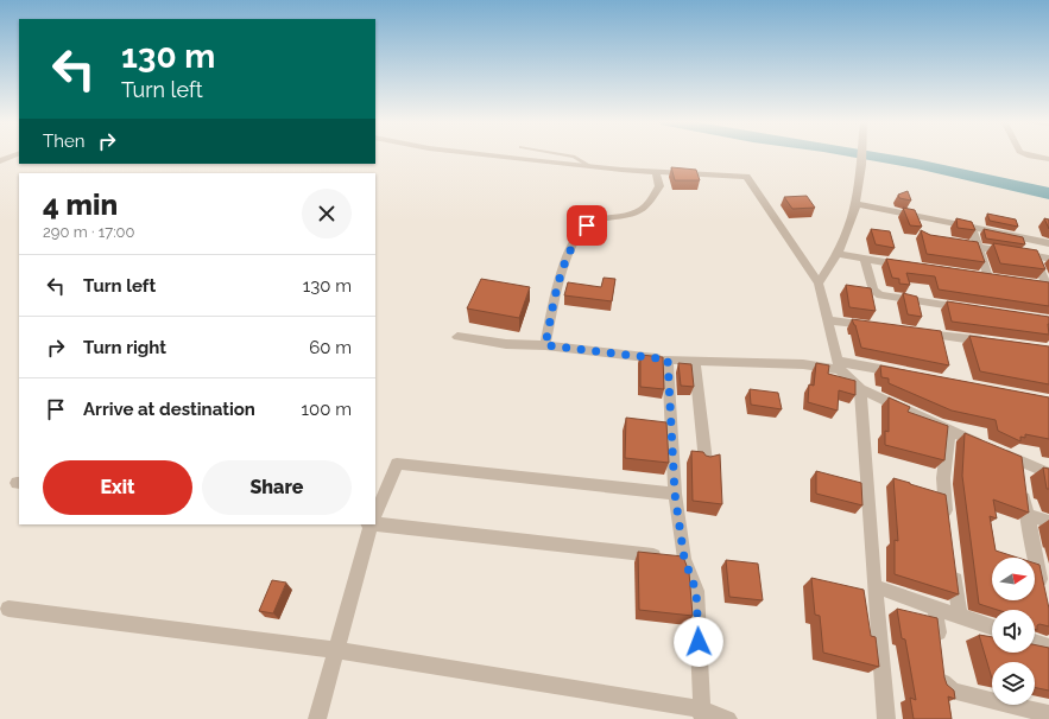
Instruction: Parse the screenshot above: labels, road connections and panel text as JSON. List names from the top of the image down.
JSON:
{
  "north": "right",
  "page": {
    "turn": ["130 m", "Turn left"],
    "then": "Then",
    "heading": ["4 min", "290 m · 17:00"],
    "list": [
      {
        "name": "Turn left",
        "value": "130 m"
      },
      {
        "name": "Turn right",
        "value": "60 m"
      },
      {
        "name": "Arrive at destination",
        "value": "100 m"
      }
    ],
    "buttons": ["Exit", "Share"]
  }
}
